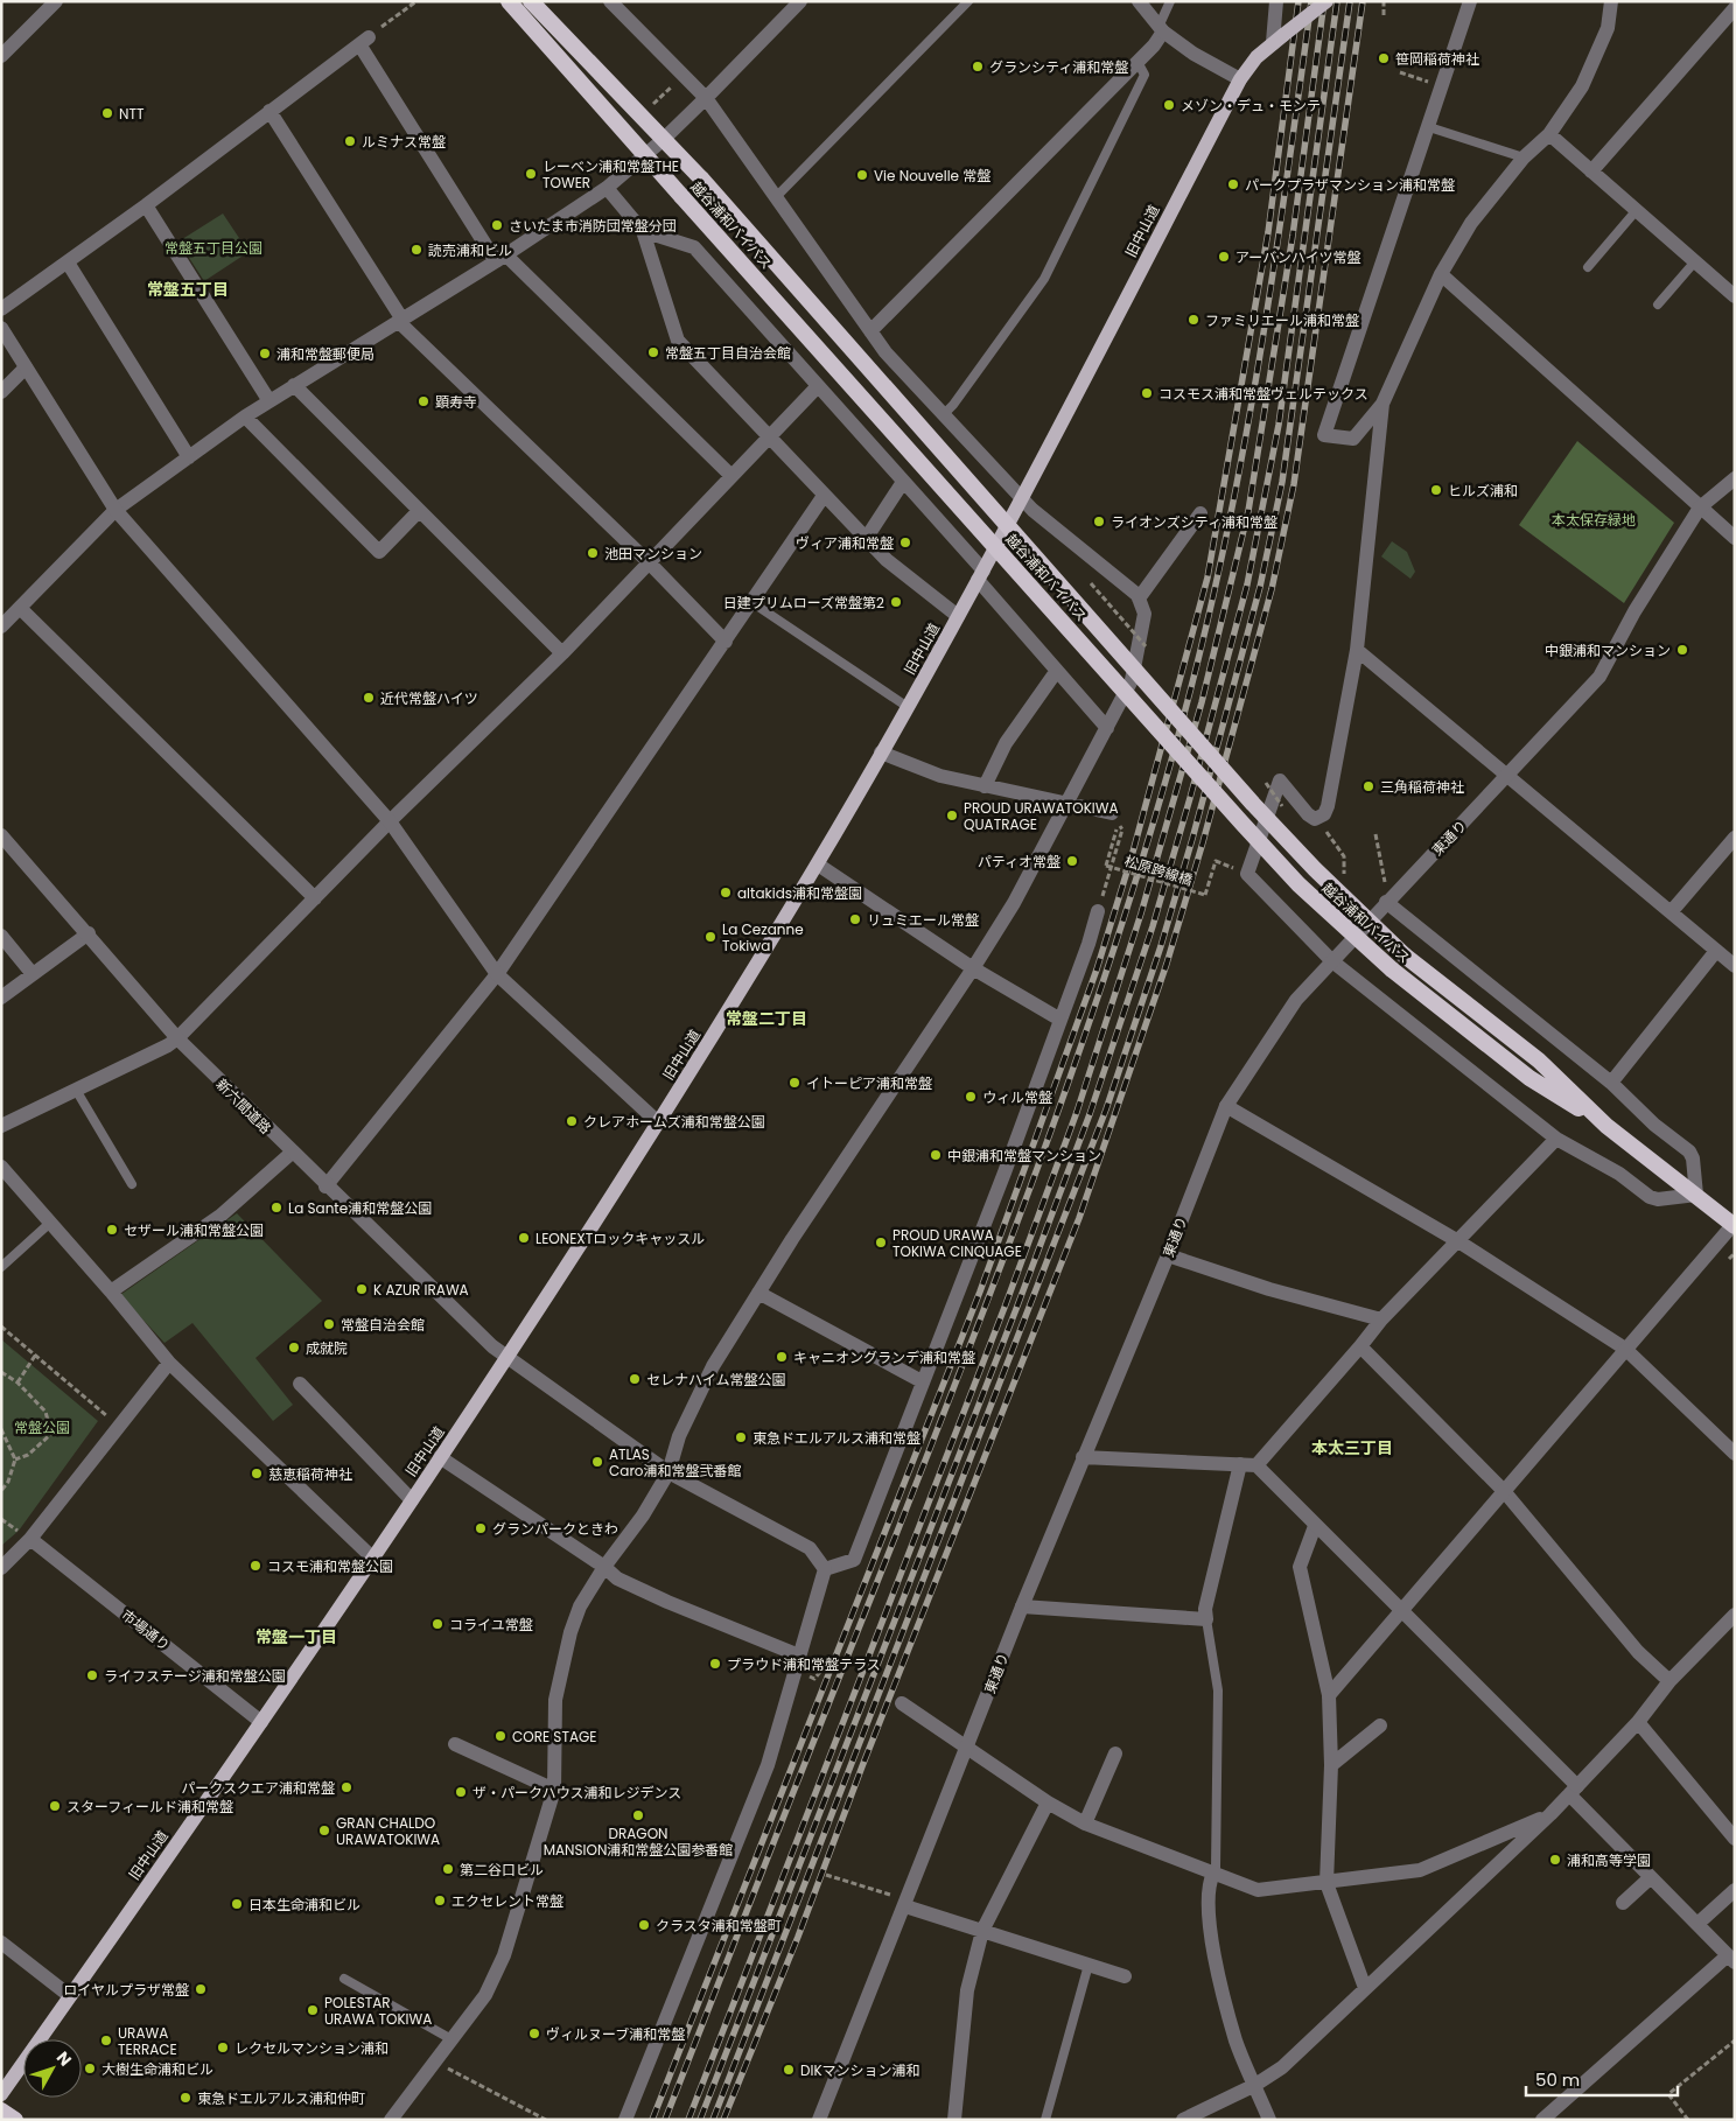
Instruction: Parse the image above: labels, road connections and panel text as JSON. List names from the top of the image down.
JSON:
{
  "streets": {
    "highway": ["越谷浦和バイパス"],
    "main road": ["旧中山道"],
    "street": ["東通り", "新六間道路", "市場通り"],
    "path": ["松原跨線橋"]
  },
  "crossings": [
    ["旧中山道", "新六間道路"],
    ["旧中山道", "市場通り"]
  ],
  "districts": [
    "常盤五丁目",
    "常盤二丁目",
    "本太三丁目",
    "常盤一丁目"
  ],
  "parks": ["常盤五丁目公園", "本太保存緑地", "常盤公園"],
  "places": [
    "笹岡稲荷神社",
    "グランシティ浦和常盤",
    "メゾン・デュ・モンテ",
    "NTT",
    "ルミナス常盤",
    "レーベン浦和常盤THE TOWER",
    "Vie Nouvelle 常盤",
    "パークプラザマンション浦和常盤",
    "さいたま市消防団常盤分団",
    "読売浦和ビル",
    "アーバンハイツ常盤",
    "ファミリエール浦和常盤",
    "常盤五丁目自治会館",
    "浦和常盤郵便局",
    "コスモス浦和常盤ヴェルテックス",
    "顕寿寺",
    "ヒルズ浦和",
    "ライオンズシティ浦和常盤",
    "ヴィア浦和常盤",
    "池田マンション",
    "日建プリムローズ常盤第2",
    "中銀浦和マンション",
    "近代常盤ハイツ",
    "三角稲荷神社",
    "PROUD URAWATOKIWA QUATRAGE",
    "パティオ常盤",
    "altakids浦和常盤園",
    "リュミエール常盤",
    "La Cezanne Tokiwa",
    "イトーピア浦和常盤",
    "ウィル常盤",
    "クレアホームズ浦和常盤公園",
    "中銀浦和常盤マンション",
    "La Sante浦和常盤公園",
    "セザール浦和常盤公園",
    "LEONEXTロックキャッスル",
    "PROUD URAWA TOKIWA CINQUAGE",
    "K AZUR IRAWA",
    "常盤自治会館",
    "成就院",
    "キャニオングランデ浦和常盤",
    "セレナハイム常盤公園",
    "東急ドエルアルス浦和常盤",
    "ATLAS Caro浦和常盤弐番館",
    "慈恵稲荷神社",
    "グランパークときわ",
    "コスモ浦和常盤公園",
    "コライユ常盤",
    "プラウド浦和常盤テラス",
    "ライフステージ浦和常盤公園",
    "CORE STAGE",
    "パークスクエア浦和常盤",
    "ザ・パークハウス浦和レジデンス",
    "スターフィールド浦和常盤",
    "DRAGON MANSION浦和常盤公園参番館",
    "GRAN CHALDO URAWATOKIWA",
    "浦和高等学園",
    "第二谷口ビル",
    "エクセレント常盤",
    "日本生命浦和ビル",
    "クラスタ浦和常盤町",
    "ロイヤルプラザ常盤",
    "POLESTAR URAWA TOKIWA",
    "ヴィルヌーブ浦和常盤",
    "URAWA TERRACE",
    "レクセルマンション浦和",
    "大樹生命浦和ビル",
    "DIKマンション浦和",
    "東急ドエルアルス浦和仲町"
  ],
  "scale_bar": "50 m",
  "north": "top right"
}
